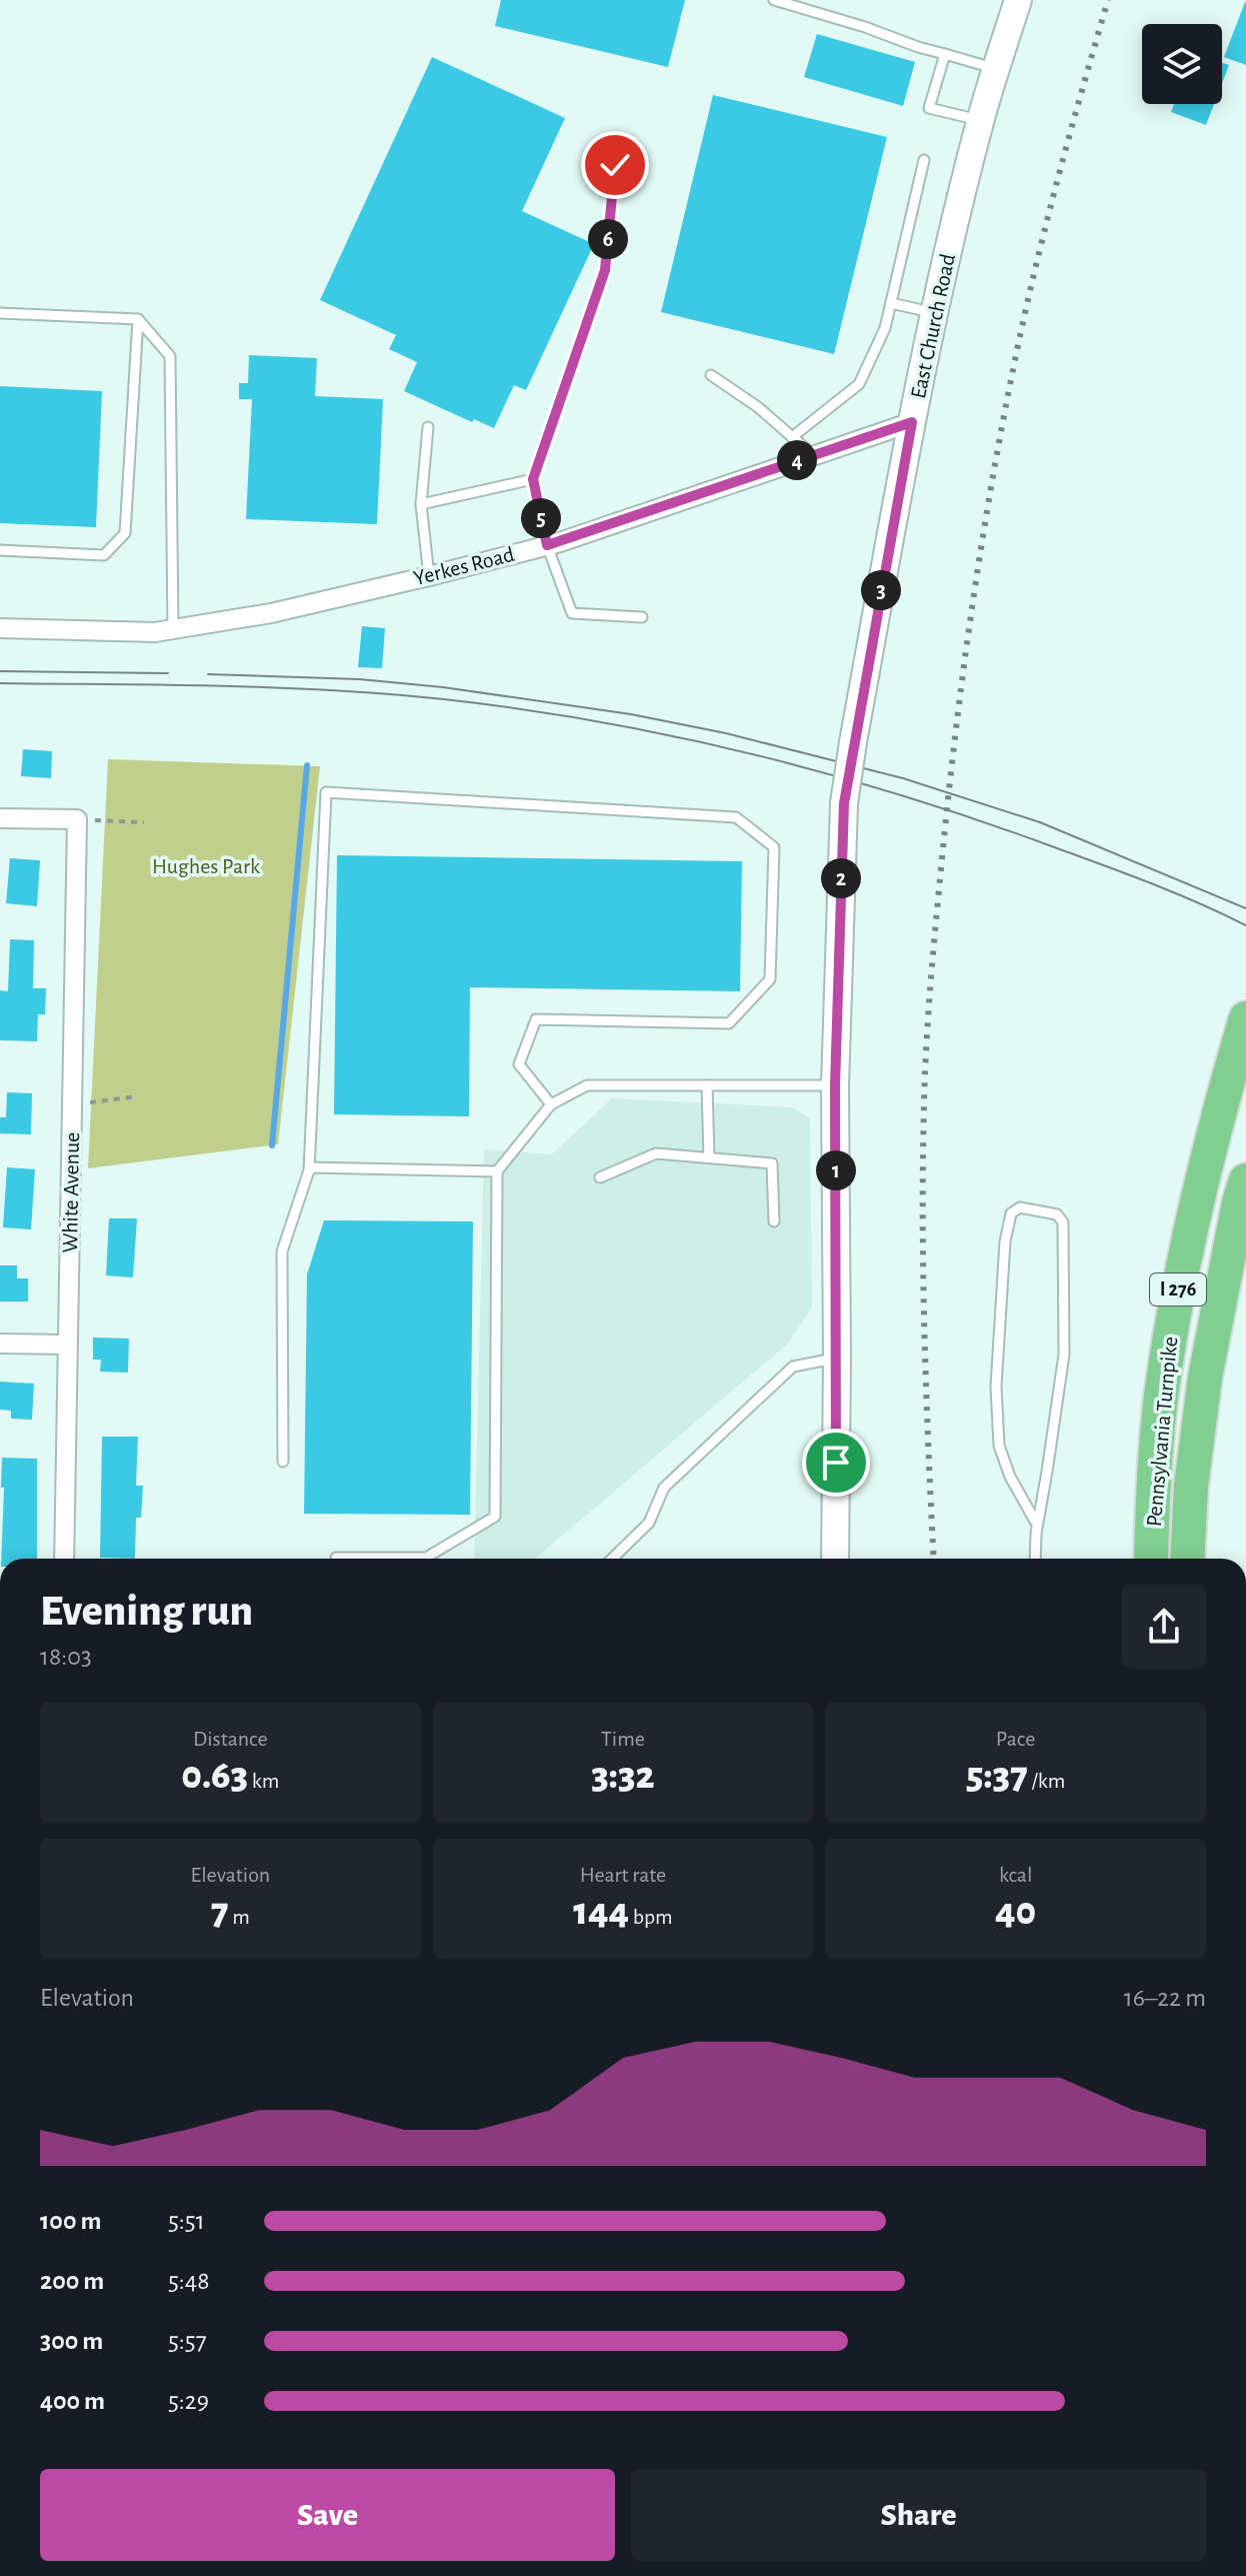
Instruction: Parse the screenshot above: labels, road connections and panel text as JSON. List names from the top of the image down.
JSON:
{
  "streets": {
    "highway": ["I 276", "Pennsylvania Turnpike"],
    "street": ["East Church Road", "Yerkes Road", "White Avenue"]
  },
  "crossings": [
    ["East Church Road", "Yerkes Road"]
  ],
  "parks": ["Hughes Park"],
  "page": {
    "pins": [
      "6",
      "4",
      "5",
      "3",
      "2",
      "1"
    ],
    "heading": ["Evening run", "18:03"],
    "stats": [
      ["Distance", "0.63 km"],
      ["Time", "3:32"],
      ["Pace", "5:37 /km"],
      ["Elevation", "7 m"],
      ["Heart rate", "144 bpm"],
      ["kcal", "40"]
    ],
    "chart": ["Elevation", "16–22 m"],
    "list": [
      {
        "name": "100 m",
        "note": "5:51"
      },
      {
        "name": "200 m",
        "note": "5:48"
      },
      {
        "name": "300 m",
        "note": "5:57"
      },
      {
        "name": "400 m",
        "note": "5:29"
      }
    ],
    "buttons": ["Save", "Share"]
  }
}
